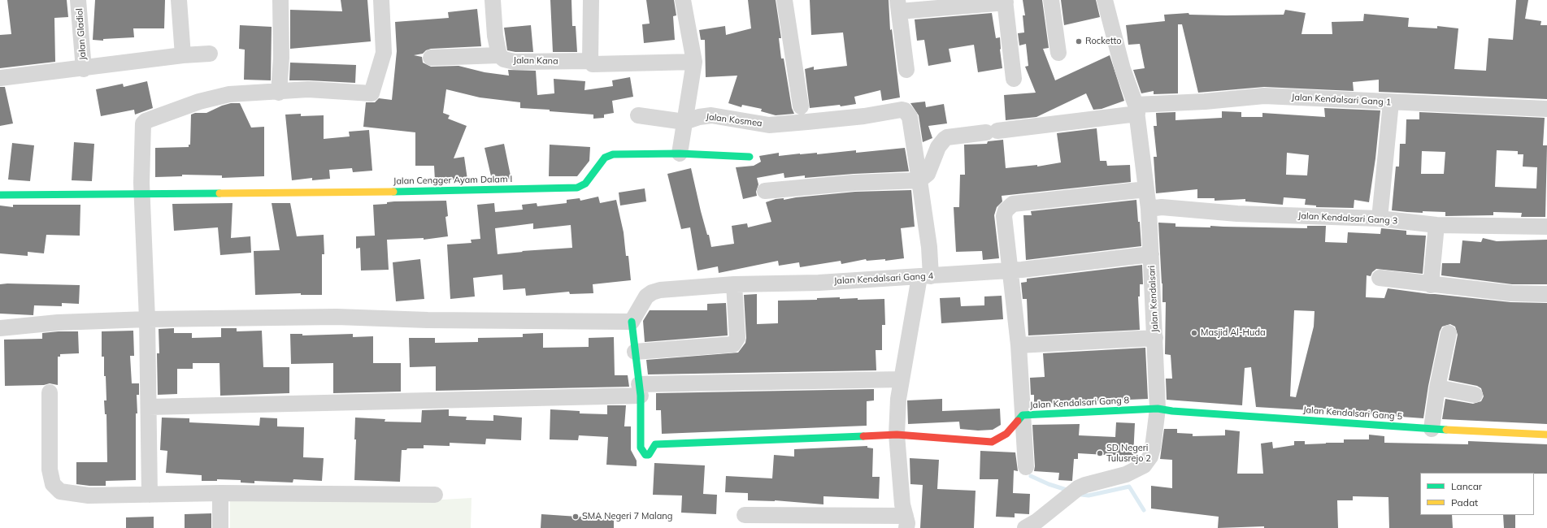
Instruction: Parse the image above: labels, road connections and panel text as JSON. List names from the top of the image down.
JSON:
{
  "streets": {
    "street": [
      "Jalan Gladiol",
      "Jalan Kana",
      "Jalan Kendalsari Gang 1",
      "Jalan Kosmea",
      "Jalan Cengger Ayam Dalam I",
      "Jalan Kendalsari Gang 3",
      "Jalan Kendalsari Gang 4",
      "Jalan Kendalsari",
      "Jalan Kendalsari Gang 8",
      "Jalan Kendalsari Gang 5"
    ]
  },
  "crossings": [
    ["Jalan Kendalsari Gang 1", "Jalan Kosmea"],
    ["Jalan Kendalsari Gang 1", "Jalan Kendalsari"],
    ["Jalan Kendalsari Gang 3", "Jalan Kendalsari"],
    ["Jalan Kendalsari Gang 4", "Jalan Kendalsari"],
    ["Jalan Kendalsari", "Jalan Kendalsari Gang 8"],
    ["Jalan Kendalsari", "Jalan Kendalsari Gang 5"],
    ["Jalan Kendalsari Gang 8", "Jalan Kendalsari Gang 5"]
  ],
  "places": [
    "Rocketto",
    "Masjid Al-Huda",
    "SD Negeri Tulusrejo 2",
    "SMA Negeri 7 Malang"
  ],
  "legend": ["Lancar", "Padat"]
}
